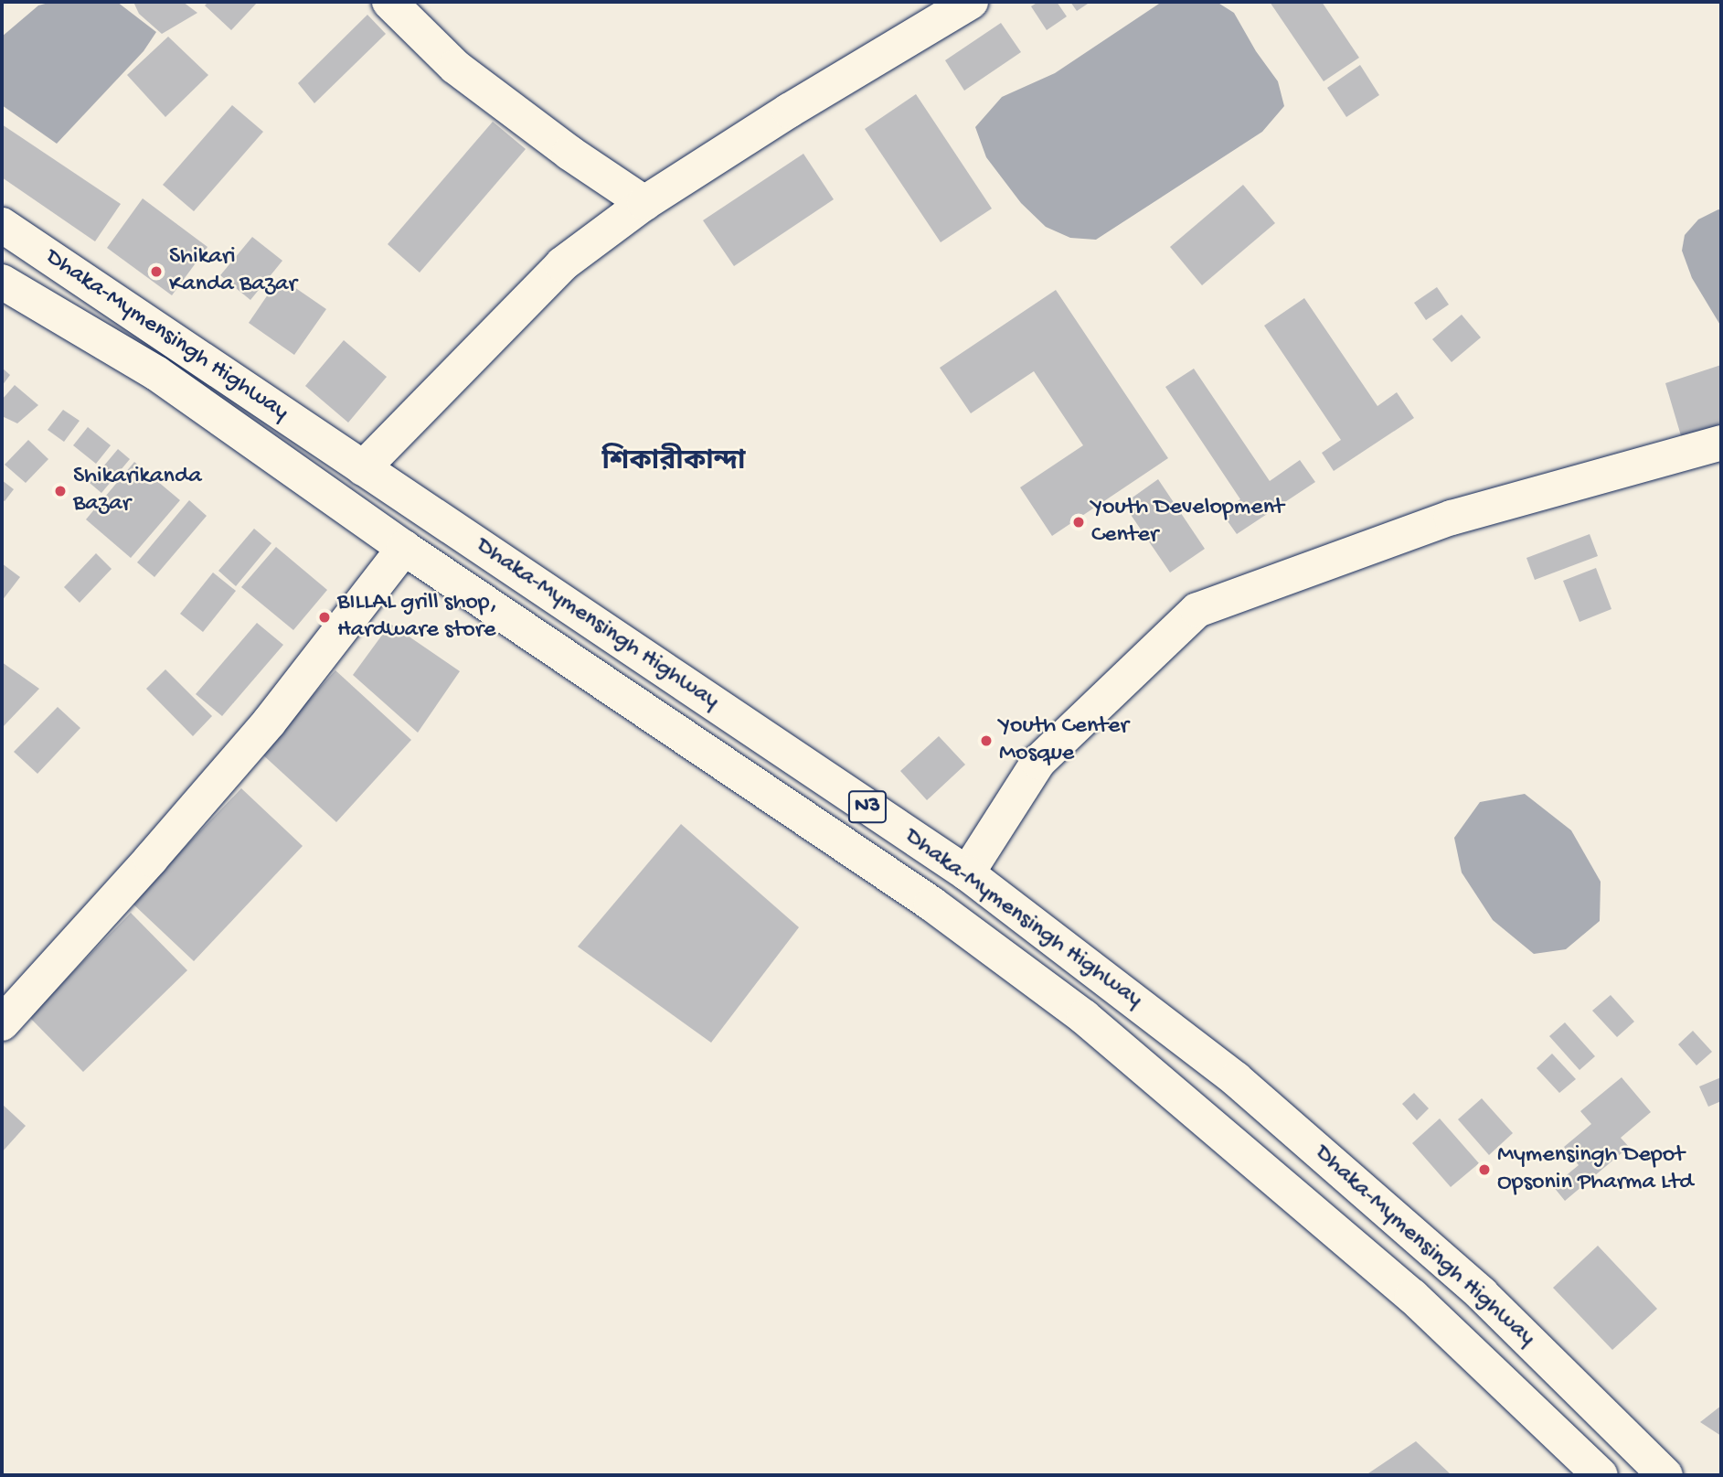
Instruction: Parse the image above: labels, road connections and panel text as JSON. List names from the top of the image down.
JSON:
{
  "streets": {
    "main road": ["Dhaka-Mymensingh Highway", "N3"]
  },
  "districts": ["শিকারীকান্দা"],
  "places": [
    "Shikari Kanda Bazar",
    "Shikarikanda Bazar",
    "Youth Development Center",
    "BILLAL grill shop, Hardware store",
    "Youth Center Mosque",
    "Mymensingh Depot Opsonin Pharma Ltd"
  ]
}
